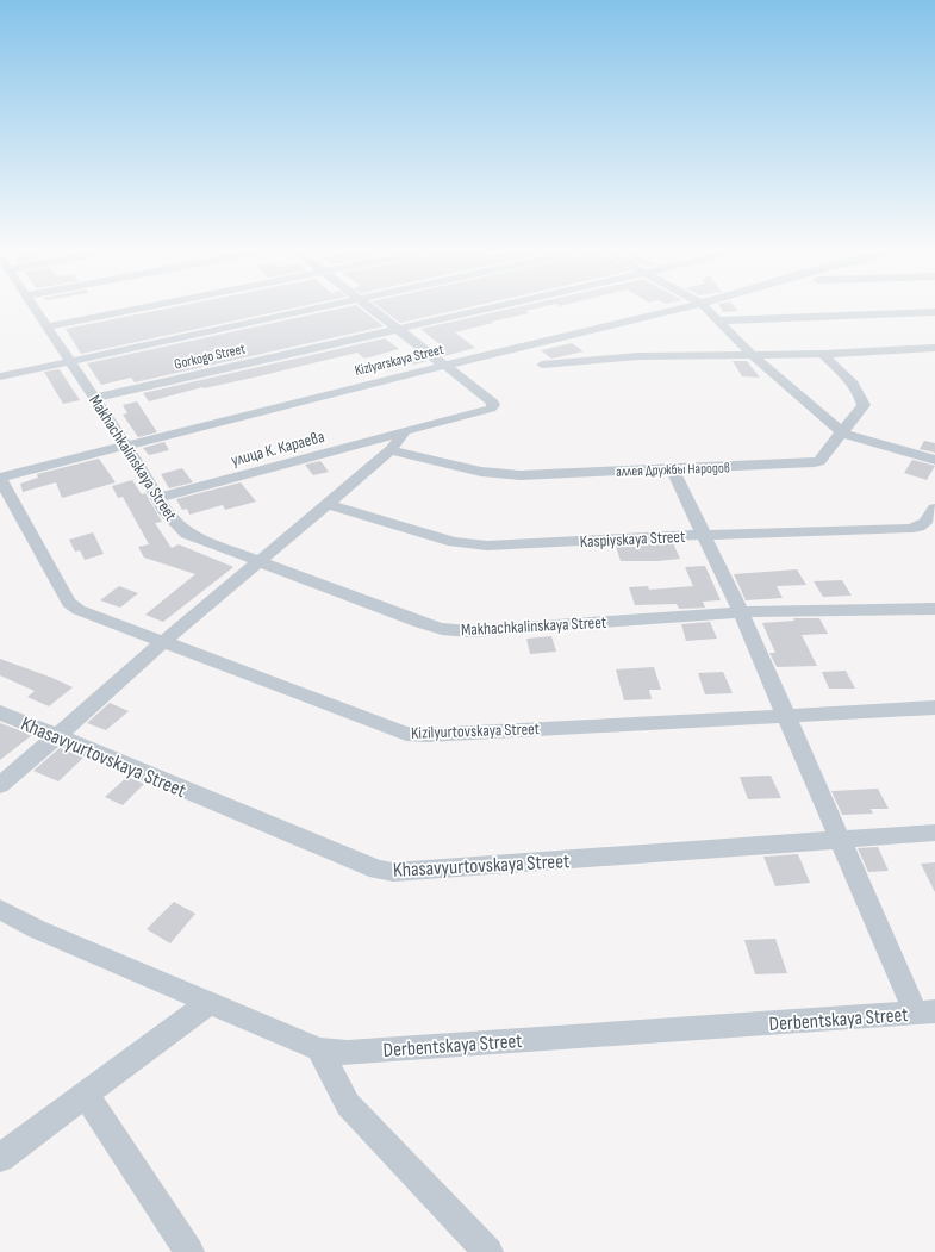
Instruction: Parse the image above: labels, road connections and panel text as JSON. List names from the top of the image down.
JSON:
{
  "streets": {
    "street": [
      "Gorkogo Street",
      "Kizlyarskaya Street",
      "улица К. Караева",
      "Makhachkalinskaya Street",
      "аллея Дружбы Народов",
      "Kaspiyskaya Street",
      "Kizilyurtovskaya Street",
      "Khasavyurtovskaya Street",
      "Derbentskaya Street"
    ]
  },
  "crossings": [
    ["Gorkogo Street", "Makhachkalinskaya Street"],
    ["Kizlyarskaya Street", "улица К. Караева"],
    ["Kizlyarskaya Street", "Makhachkalinskaya Street"],
    ["Kizlyarskaya Street", "Kizilyurtovskaya Street"],
    ["улица К. Караева", "Makhachkalinskaya Street"]
  ]
}
